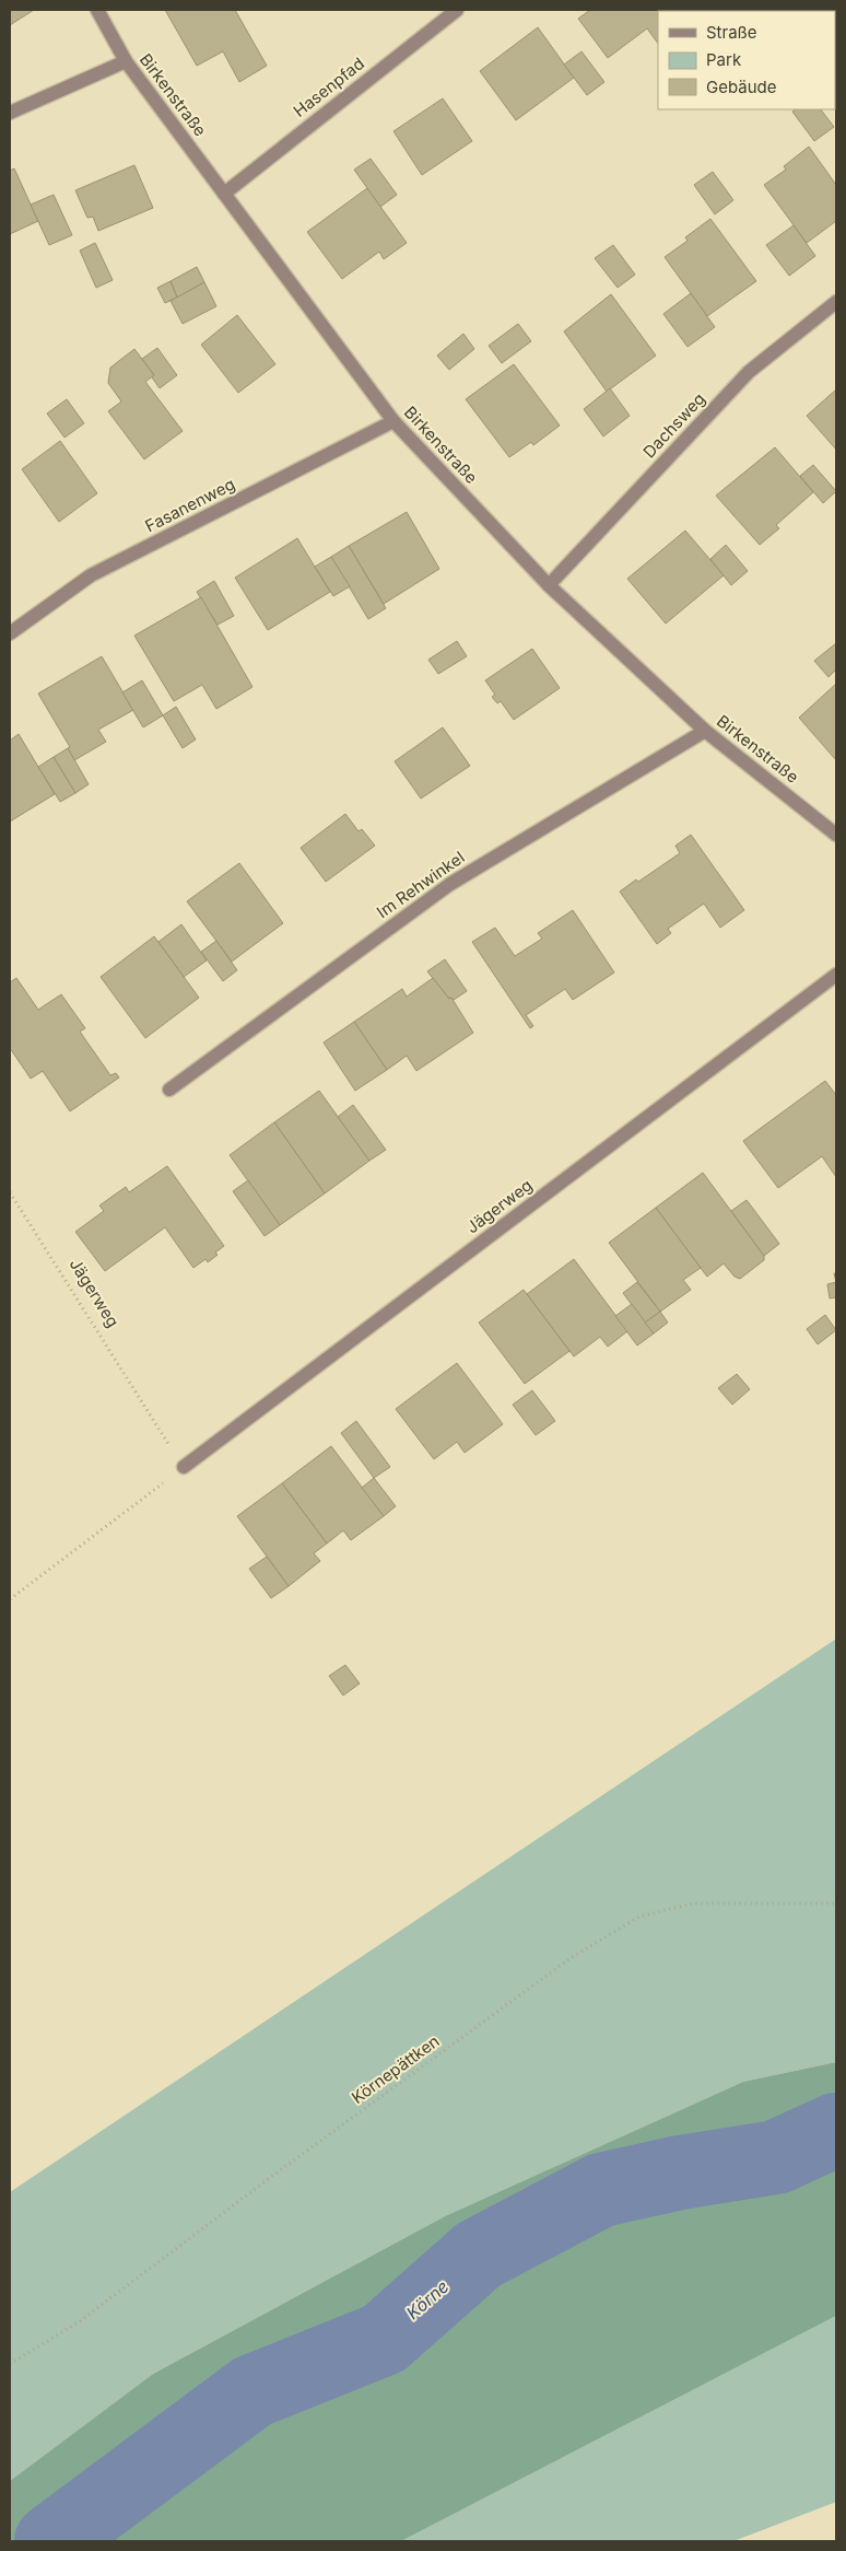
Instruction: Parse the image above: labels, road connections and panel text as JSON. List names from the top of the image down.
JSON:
{
  "streets": {
    "street": [
      "Hasenpfad",
      "Birkenstraße",
      "Dachsweg",
      "Fasanenweg",
      "Im Rehwinkel",
      "Jägerweg"
    ],
    "path": ["Körnepättken"]
  },
  "crossings": [
    ["Hasenpfad", "Birkenstraße"],
    ["Birkenstraße", "Dachsweg"],
    ["Birkenstraße", "Fasanenweg"],
    ["Birkenstraße", "Im Rehwinkel"]
  ],
  "water": ["Körne"],
  "legend": ["Straße", "Park", "Gebäude"]
}
